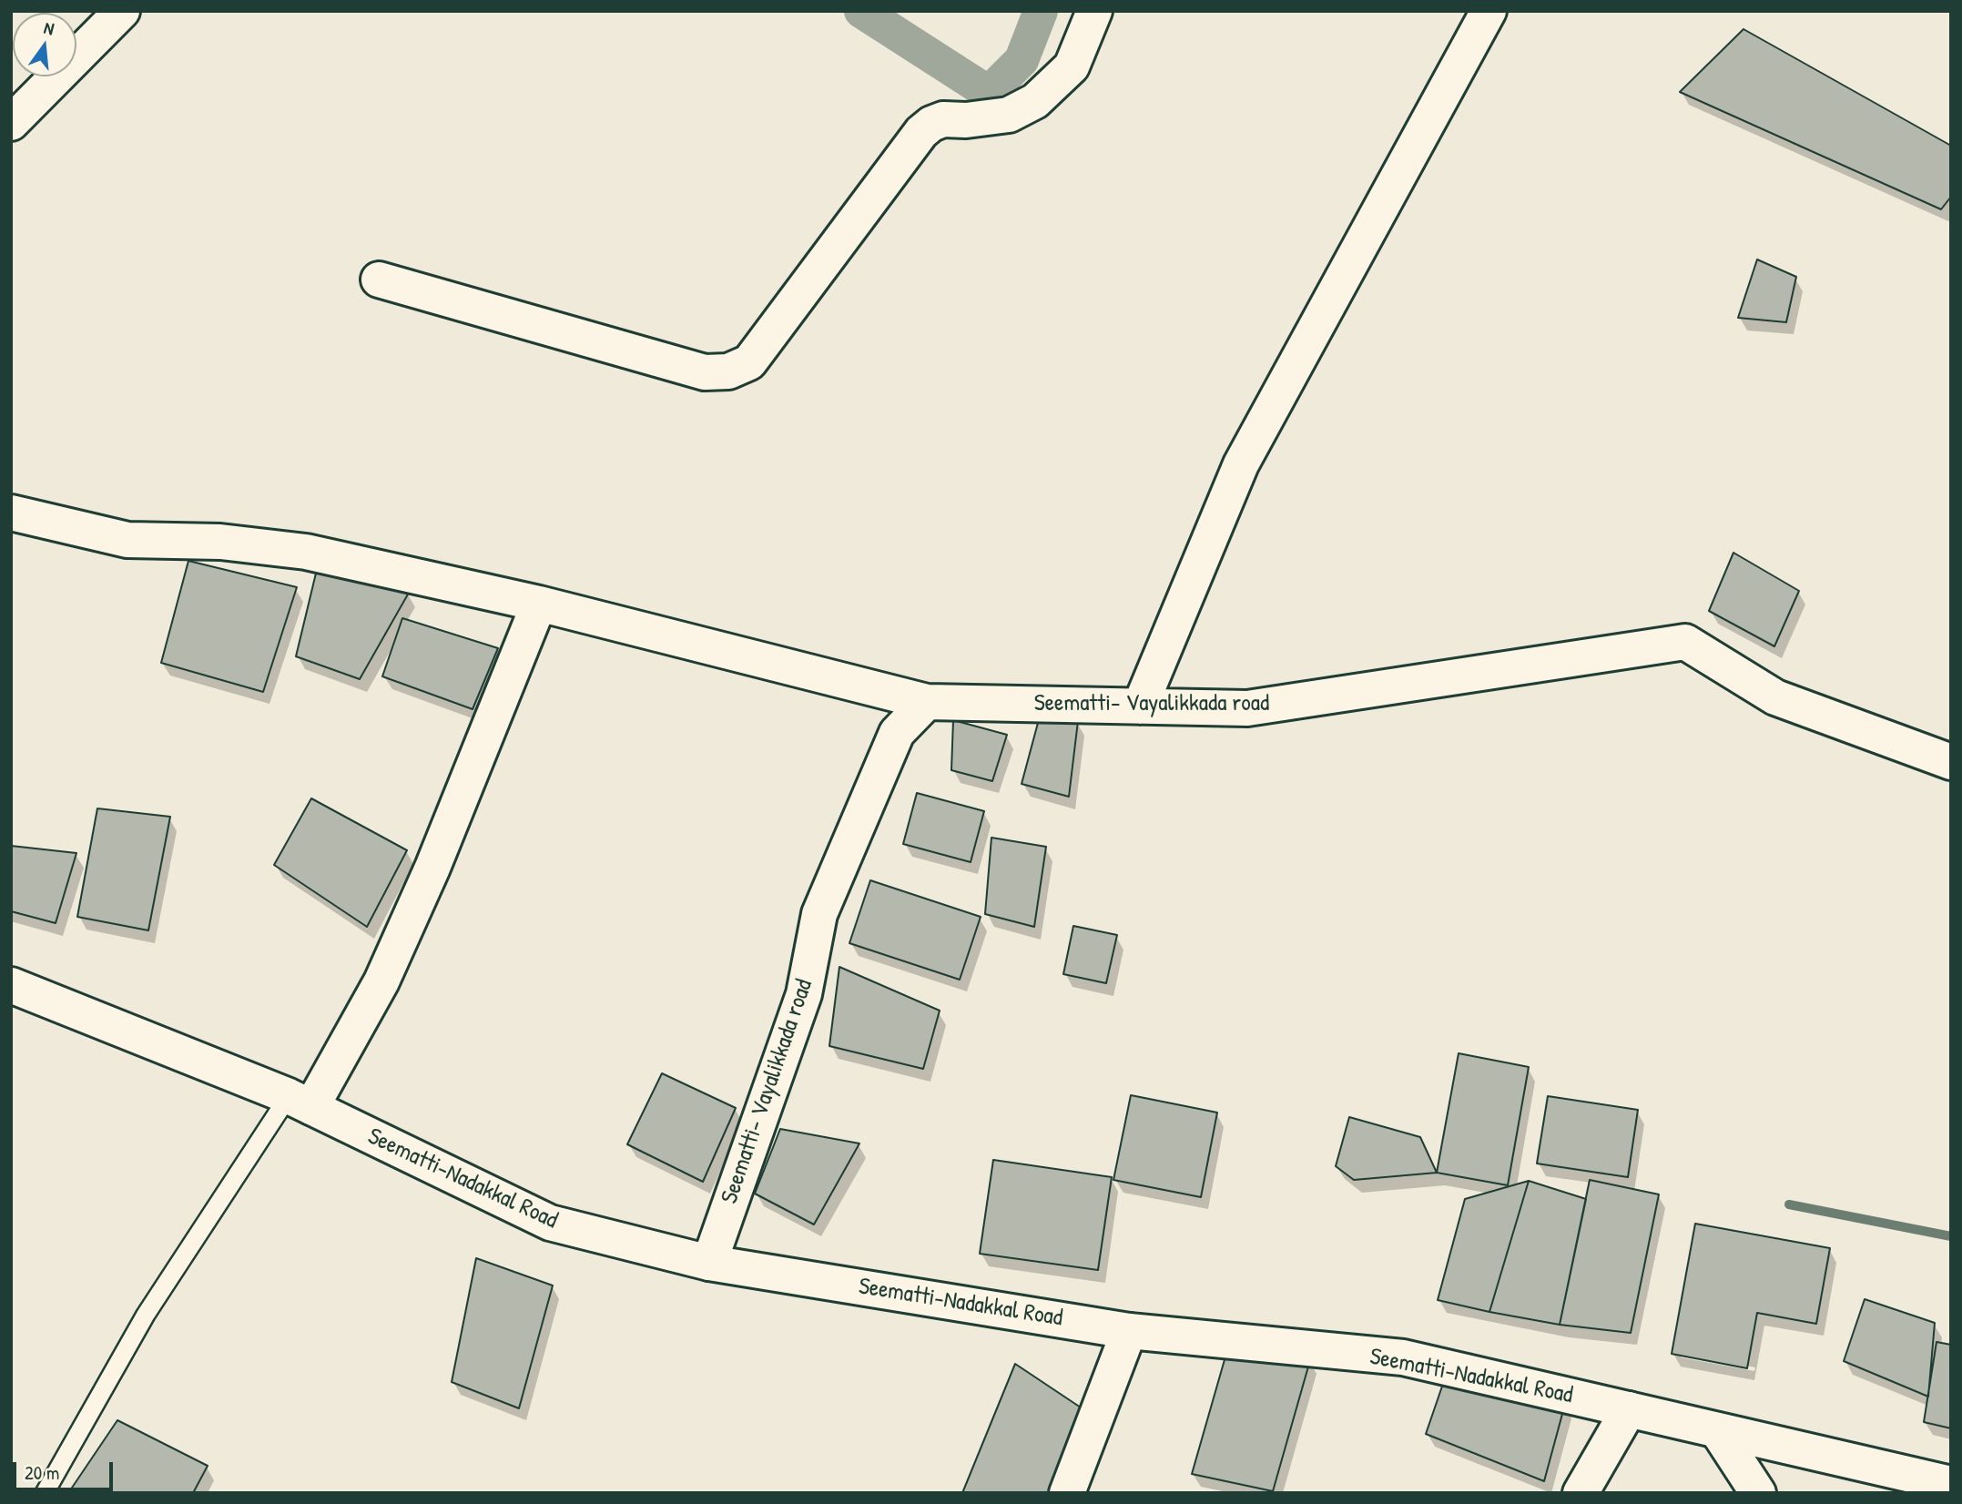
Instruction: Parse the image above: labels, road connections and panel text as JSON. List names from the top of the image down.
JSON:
{
  "streets": {
    "street": ["Seematti- Vayalikkada road", "Seematti-Nadakkal Road"]
  },
  "crossings": [
    ["Seematti- Vayalikkada road", "Seematti-Nadakkal Road"]
  ],
  "scale_bar": "20 m",
  "north": "top"
}
